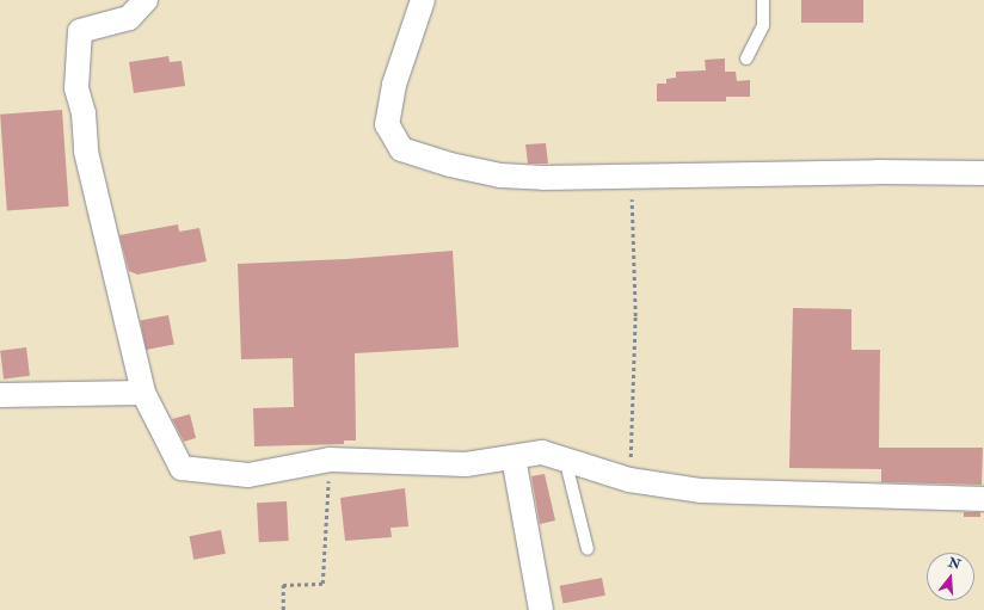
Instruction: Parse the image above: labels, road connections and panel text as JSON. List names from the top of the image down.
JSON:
{
  "north": "top"
}
